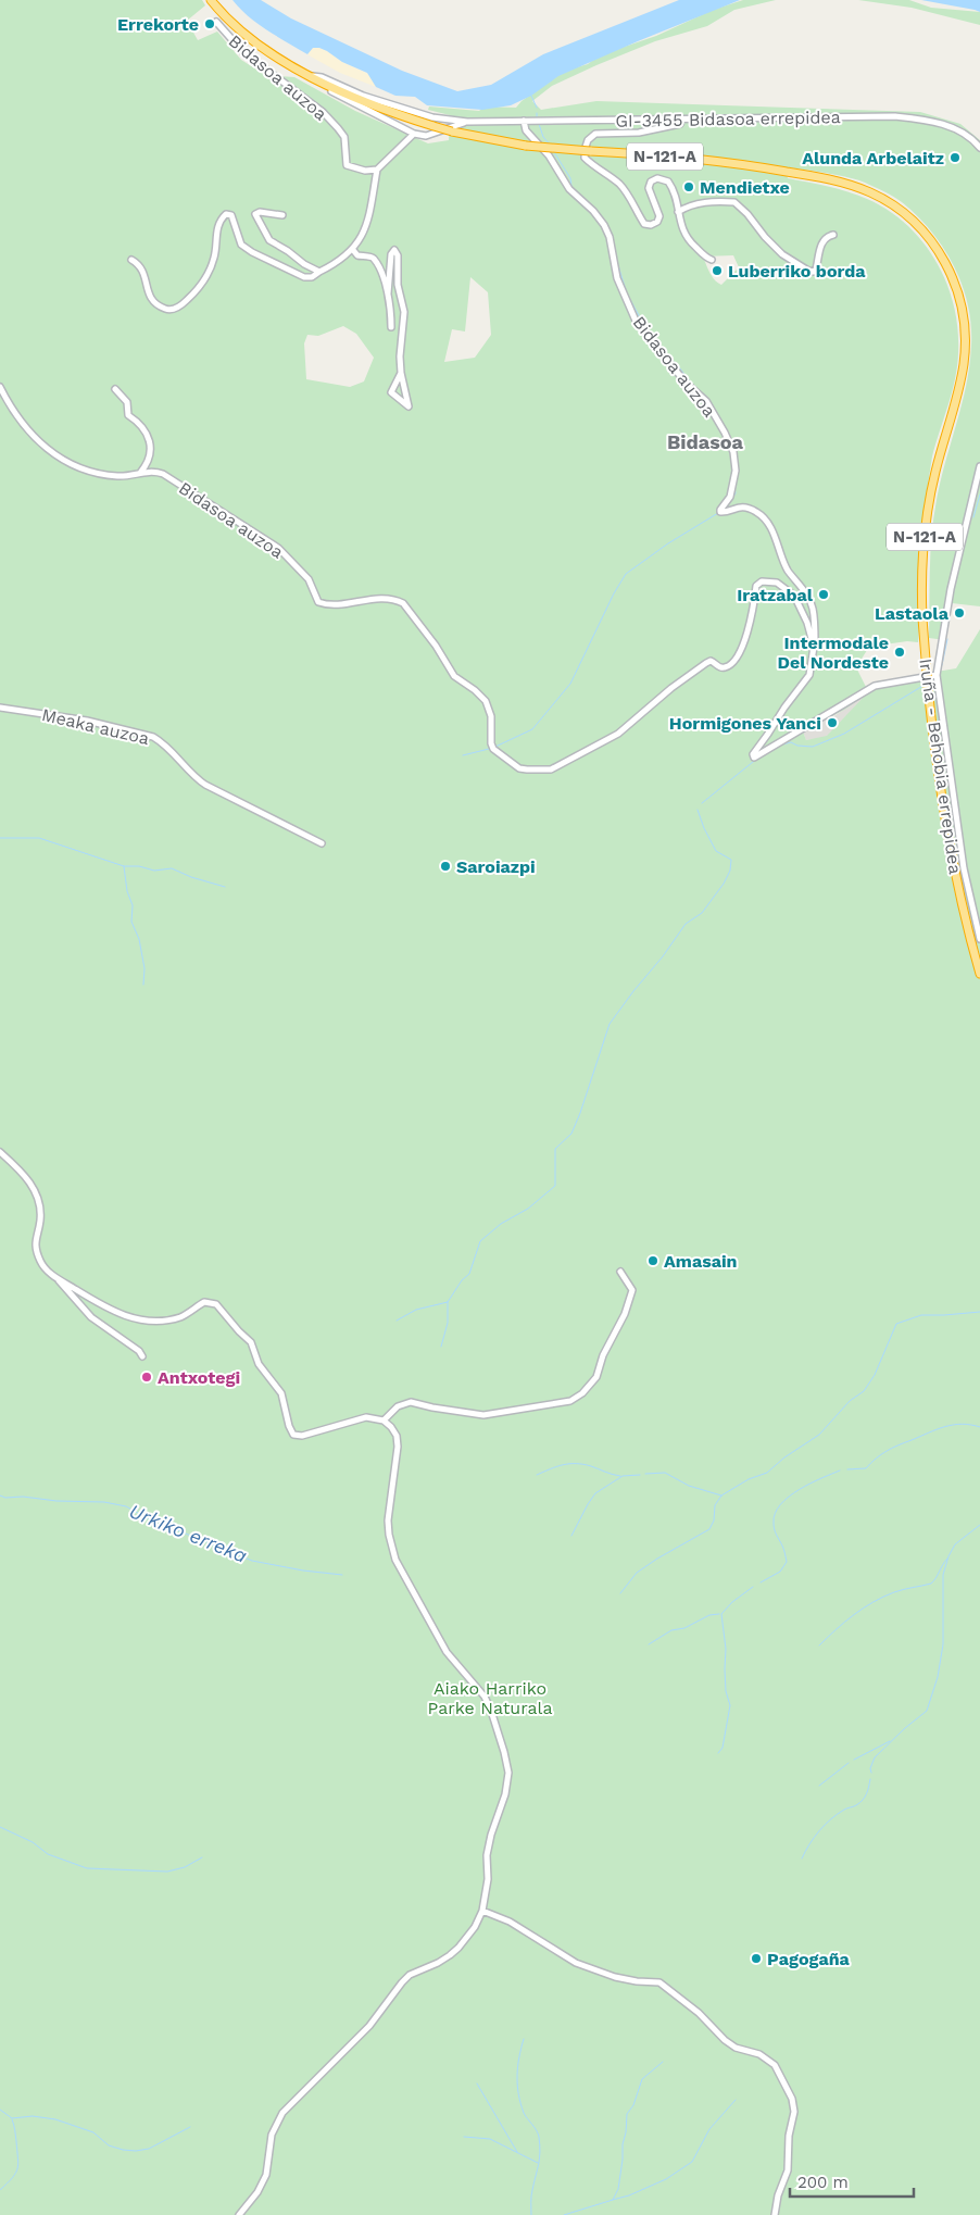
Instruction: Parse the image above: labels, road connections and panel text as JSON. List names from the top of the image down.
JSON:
{
  "streets": {
    "highway": ["N-121-A", "Iruña - Behobia errepidea"],
    "street": ["Bidasoa auzoa", "GI-3455 Bidasoa errepidea", "Meaka auzoa"]
  },
  "crossings": [
    ["Bidasoa auzoa", "GI-3455 Bidasoa errepidea"]
  ],
  "districts": ["Bidasoa"],
  "water": ["Urkiko erreka"],
  "parks": ["Aiako Harriko Parke Naturala"],
  "places": [
    "Errekorte",
    "Alunda Arbelaitz",
    "Mendietxe",
    "Luberriko borda",
    "Iratzabal",
    "Lastaola",
    "Intermodale Del Nordeste",
    "Hormigones Yanci",
    "Saroiazpi",
    "Amasain",
    "Antxotegi",
    "Pagogaña"
  ],
  "scale_bar": "200 m"
}
